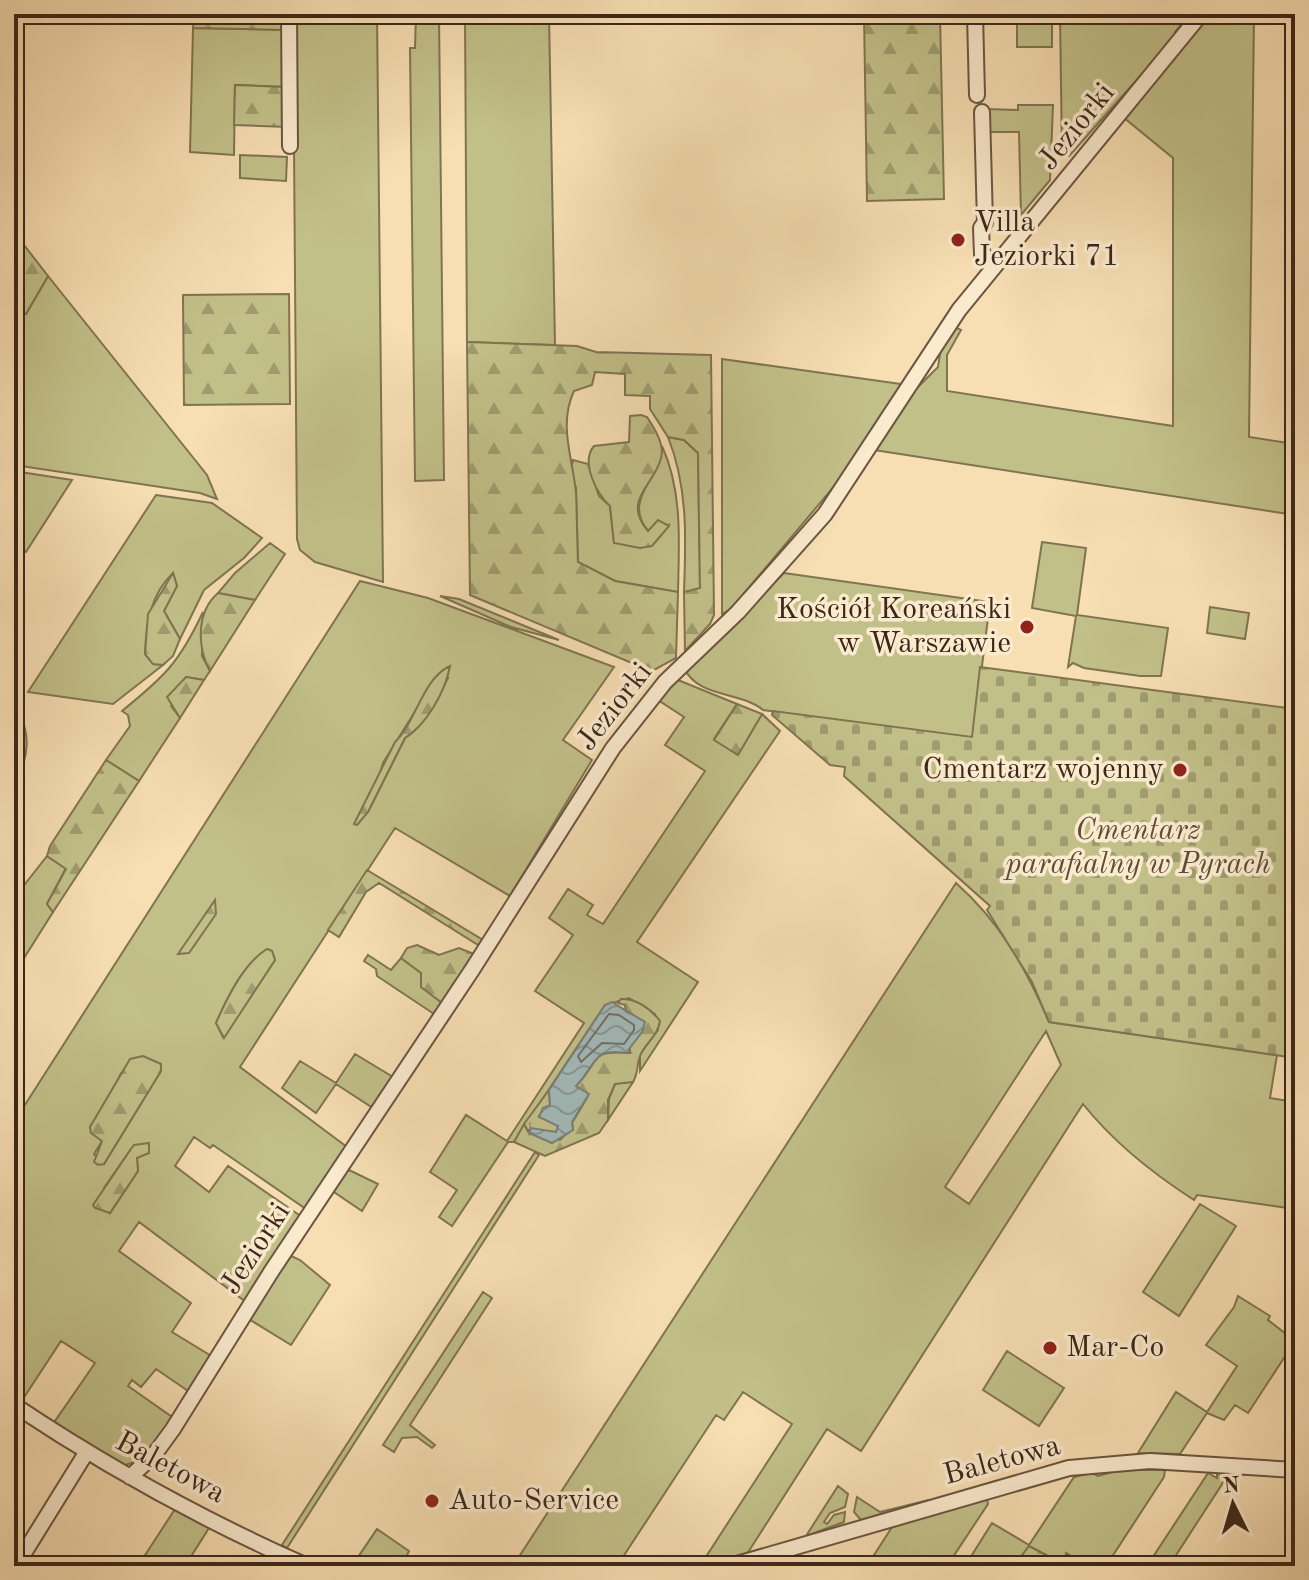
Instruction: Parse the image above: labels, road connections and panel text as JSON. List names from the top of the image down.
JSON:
{
  "streets": {
    "street": ["Jeziorki", "Baletowa"]
  },
  "crossings": [
    ["Jeziorki", "Baletowa"]
  ],
  "parks": ["Cmentarz parafialny w Pyrach"],
  "places": [
    "Villa Jeziorki 71",
    "Kościół Koreański w Warszawie",
    "Cmentarz wojenny",
    "Mar-Co",
    "Auto-Service"
  ],
  "north": "top"
}
